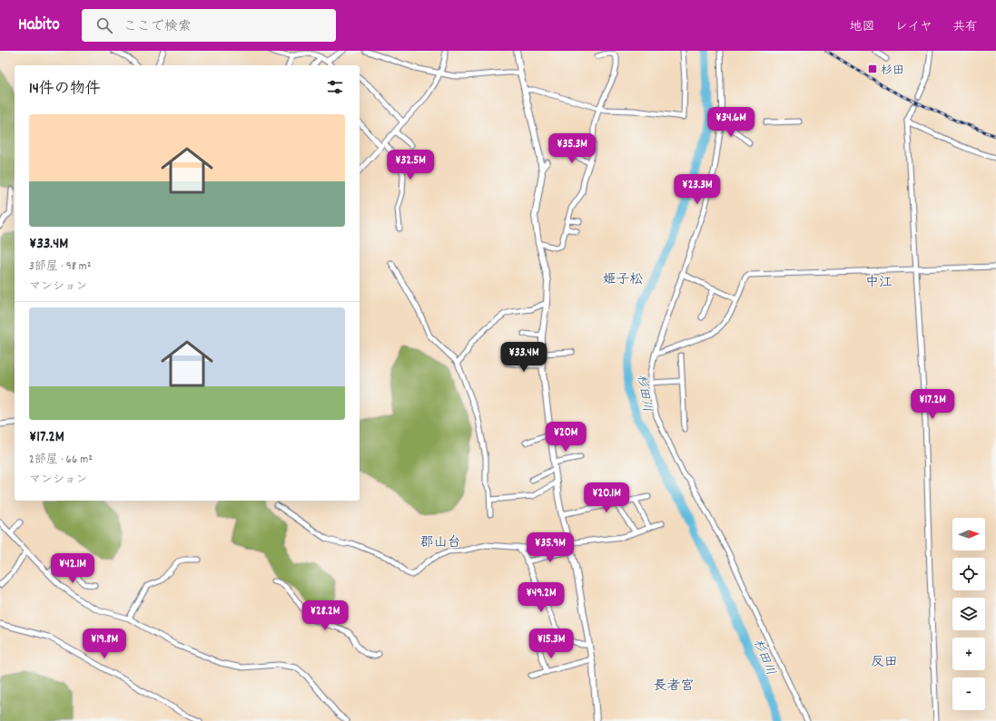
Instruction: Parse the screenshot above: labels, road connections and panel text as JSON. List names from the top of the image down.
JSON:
{
  "districts": [
    "姫子松",
    "中江",
    "郡山台",
    "反田",
    "長者宮"
  ],
  "water": ["杉田川"],
  "places": {
    "transit": ["杉田"]
  },
  "north": "right",
  "page": {
    "header": "Habito",
    "search": "ここで検索",
    "nav": ["地図", "レイヤ", "共有"],
    "heading": "14件の物件",
    "price": [
      "¥34.6M",
      "¥35.3M",
      "¥32.5M",
      "¥23.3M",
      "¥33.4M",
      "¥17.2M",
      "¥20M",
      "¥20.1M",
      "¥35.9M",
      "¥42.1M",
      "¥49.2M",
      "¥28.2M",
      "¥19.8M",
      "¥15.3M"
    ],
    "list": [
      {
        "name": "¥33.4M",
        "note": "3部屋 · 98 m² · マンション"
      },
      {
        "name": "¥17.2M",
        "note": "2部屋 · 66 m² · マンション"
      }
    ],
    "map_buttons": ["+", "−"]
  }
}
